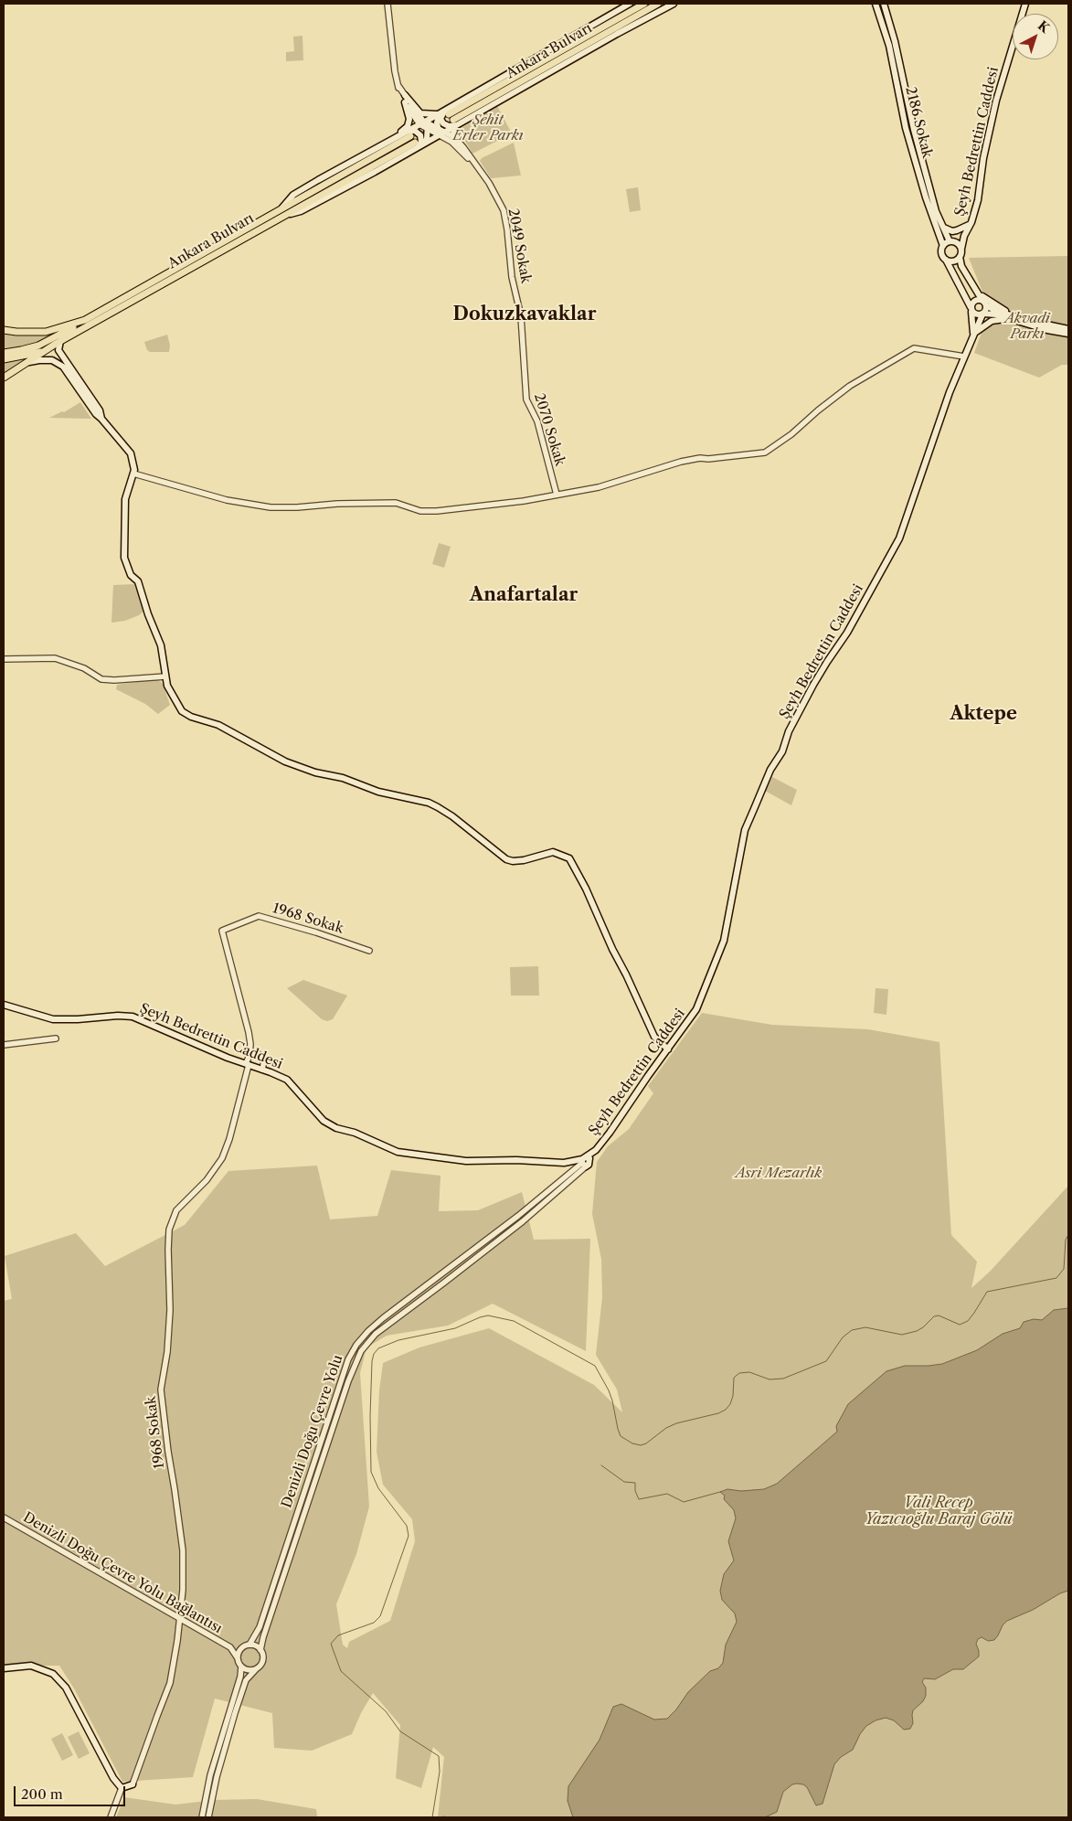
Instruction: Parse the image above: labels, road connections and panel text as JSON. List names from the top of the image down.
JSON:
{
  "streets": {
    "main road": ["Ankara Bulvarı", "2186 Sokak", "Şeyh Bedrettin Caddesi"],
    "street": [
      "2049 Sokak",
      "2070 Sokak",
      "1968 Sokak",
      "Denizli Doğu Çevre Yolu",
      "Denizli Doğu Çevre Yolu Bağlantısı"
    ]
  },
  "crossings": [
    ["2186 Sokak", "Şeyh Bedrettin Caddesi"],
    ["Şeyh Bedrettin Caddesi", "1968 Sokak"],
    ["Şeyh Bedrettin Caddesi", "Denizli Doğu Çevre Yolu"],
    ["2049 Sokak", "2070 Sokak"],
    ["1968 Sokak", "Denizli Doğu Çevre Yolu Bağlantısı"],
    ["Denizli Doğu Çevre Yolu", "Denizli Doğu Çevre Yolu Bağlantısı"]
  ],
  "districts": ["Dokuzkavaklar", "Anafartalar", "Aktepe"],
  "water": ["Vali Recep Yazıcıoğlu Baraj Gölü"],
  "parks": ["Şehit Erler Parkı", "Akvadi Parkı", "Asri Mezarlık"],
  "scale_bar": "200 m",
  "north": "top right"
}
